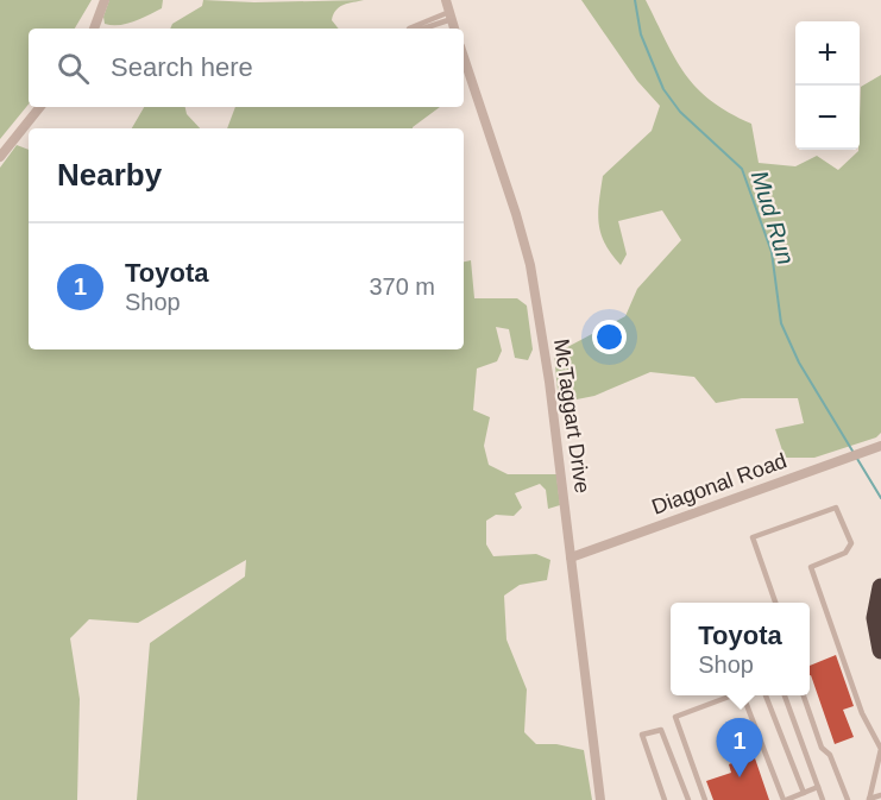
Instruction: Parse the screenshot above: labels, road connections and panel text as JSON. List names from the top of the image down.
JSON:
{
  "streets": {
    "street": ["McTaggart Drive", "Diagonal Road"]
  },
  "crossings": [
    ["McTaggart Drive", "Diagonal Road"]
  ],
  "water": ["Mud Run"],
  "page": {
    "map_buttons": ["+", "−"],
    "search": "Search here",
    "heading": "Nearby",
    "list": [
      {
        "mark": "1",
        "name": "Toyota",
        "note": "Shop",
        "value": "370 m"
      }
    ],
    "popup": ["Toyota", "Shop"],
    "pins": "1"
  }
}
